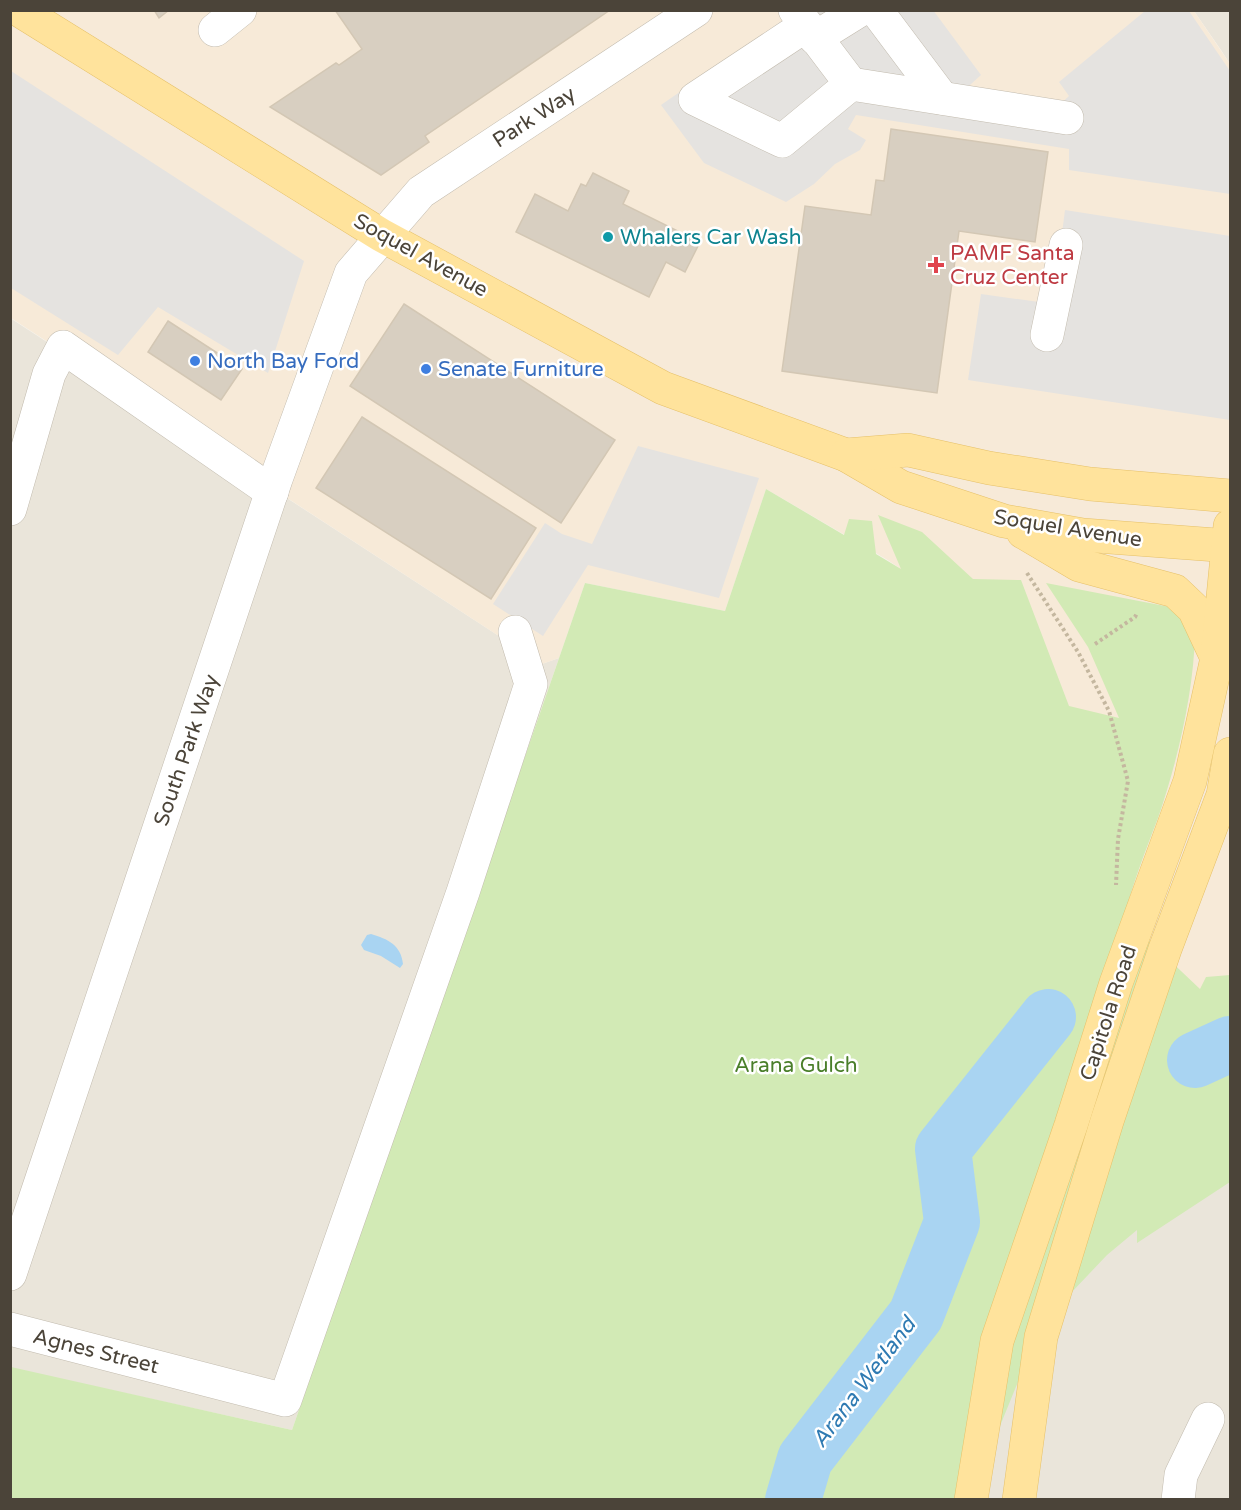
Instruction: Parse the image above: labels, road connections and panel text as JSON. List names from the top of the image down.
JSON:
{
  "streets": {
    "main road": ["Soquel Avenue", "Capitola Road"],
    "street": ["Park Way", "South Park Way", "Agnes Street"]
  },
  "crossings": [
    ["Park Way", "Soquel Avenue"],
    ["Park Way", "South Park Way"],
    ["Soquel Avenue", "South Park Way"],
    ["Soquel Avenue", "Capitola Road"]
  ],
  "water": ["Arana Wetland"],
  "parks": ["Arana Gulch"],
  "places": {
    "other": ["Whalers Car Wash", "North Bay Ford", "Senate Furniture"],
    "health": ["PAMF Santa Cruz Center"]
  }
}
